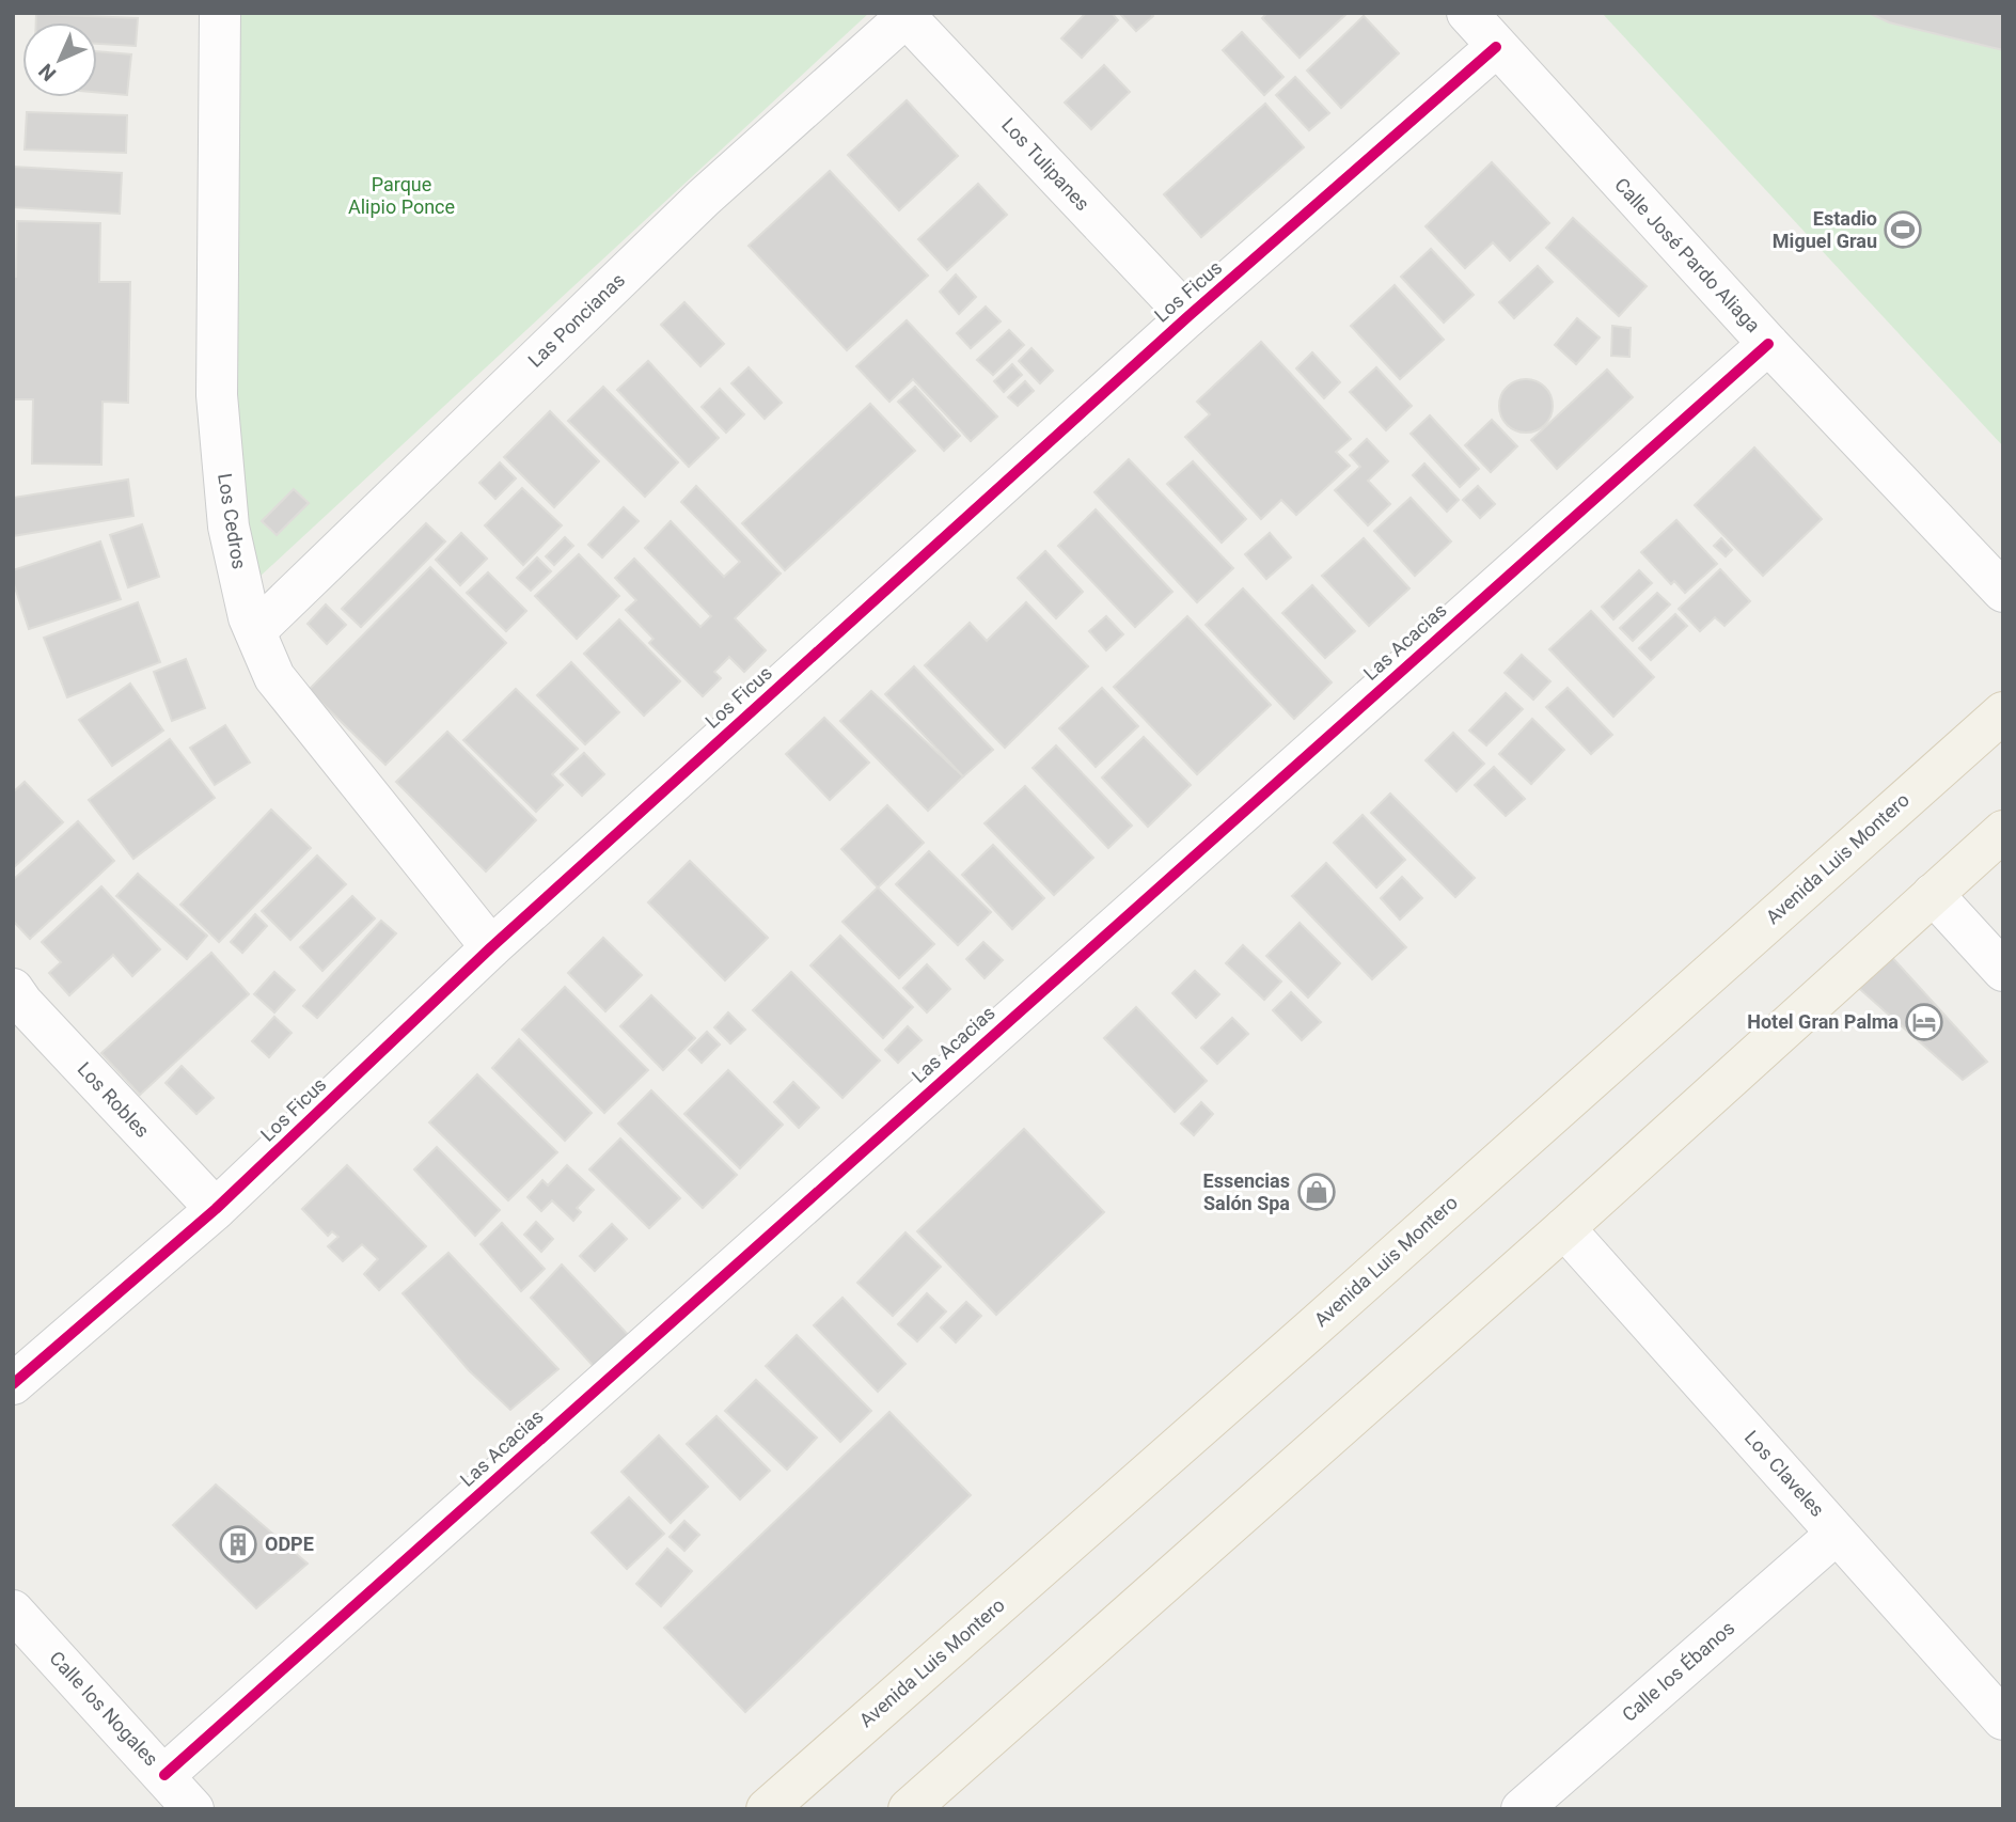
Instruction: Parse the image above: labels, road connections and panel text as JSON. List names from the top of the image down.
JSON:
{
  "streets": {
    "main road": ["Avenida Luis Montero"],
    "street": [
      "Los Tulipanes",
      "Calle José Pardo Aliaga",
      "Los Ficus",
      "Las Poncianas",
      "Los Cedros",
      "Las Acacias",
      "Los Robles",
      "Los Claveles",
      "Calle los Ébanos",
      "Calle los Nogales"
    ]
  },
  "crossings": [
    ["Los Tulipanes", "Los Ficus"],
    ["Los Tulipanes", "Las Poncianas"],
    ["Calle José Pardo Aliaga", "Los Ficus"],
    ["Calle José Pardo Aliaga", "Las Acacias"],
    ["Los Ficus", "Los Cedros"],
    ["Los Ficus", "Los Robles"],
    ["Las Poncianas", "Los Cedros"],
    ["Las Acacias", "Calle los Nogales"],
    ["Los Claveles", "Calle los Ébanos"]
  ],
  "parks": ["Parque Alipio Ponce"],
  "places": {
    "sports": ["Estadio Miguel Grau"],
    "hotel": ["Hotel Gran Palma"],
    "shop": ["Essencias Salón Spa"],
    "building": ["ODPE"]
  },
  "north": "bottom left"
}
